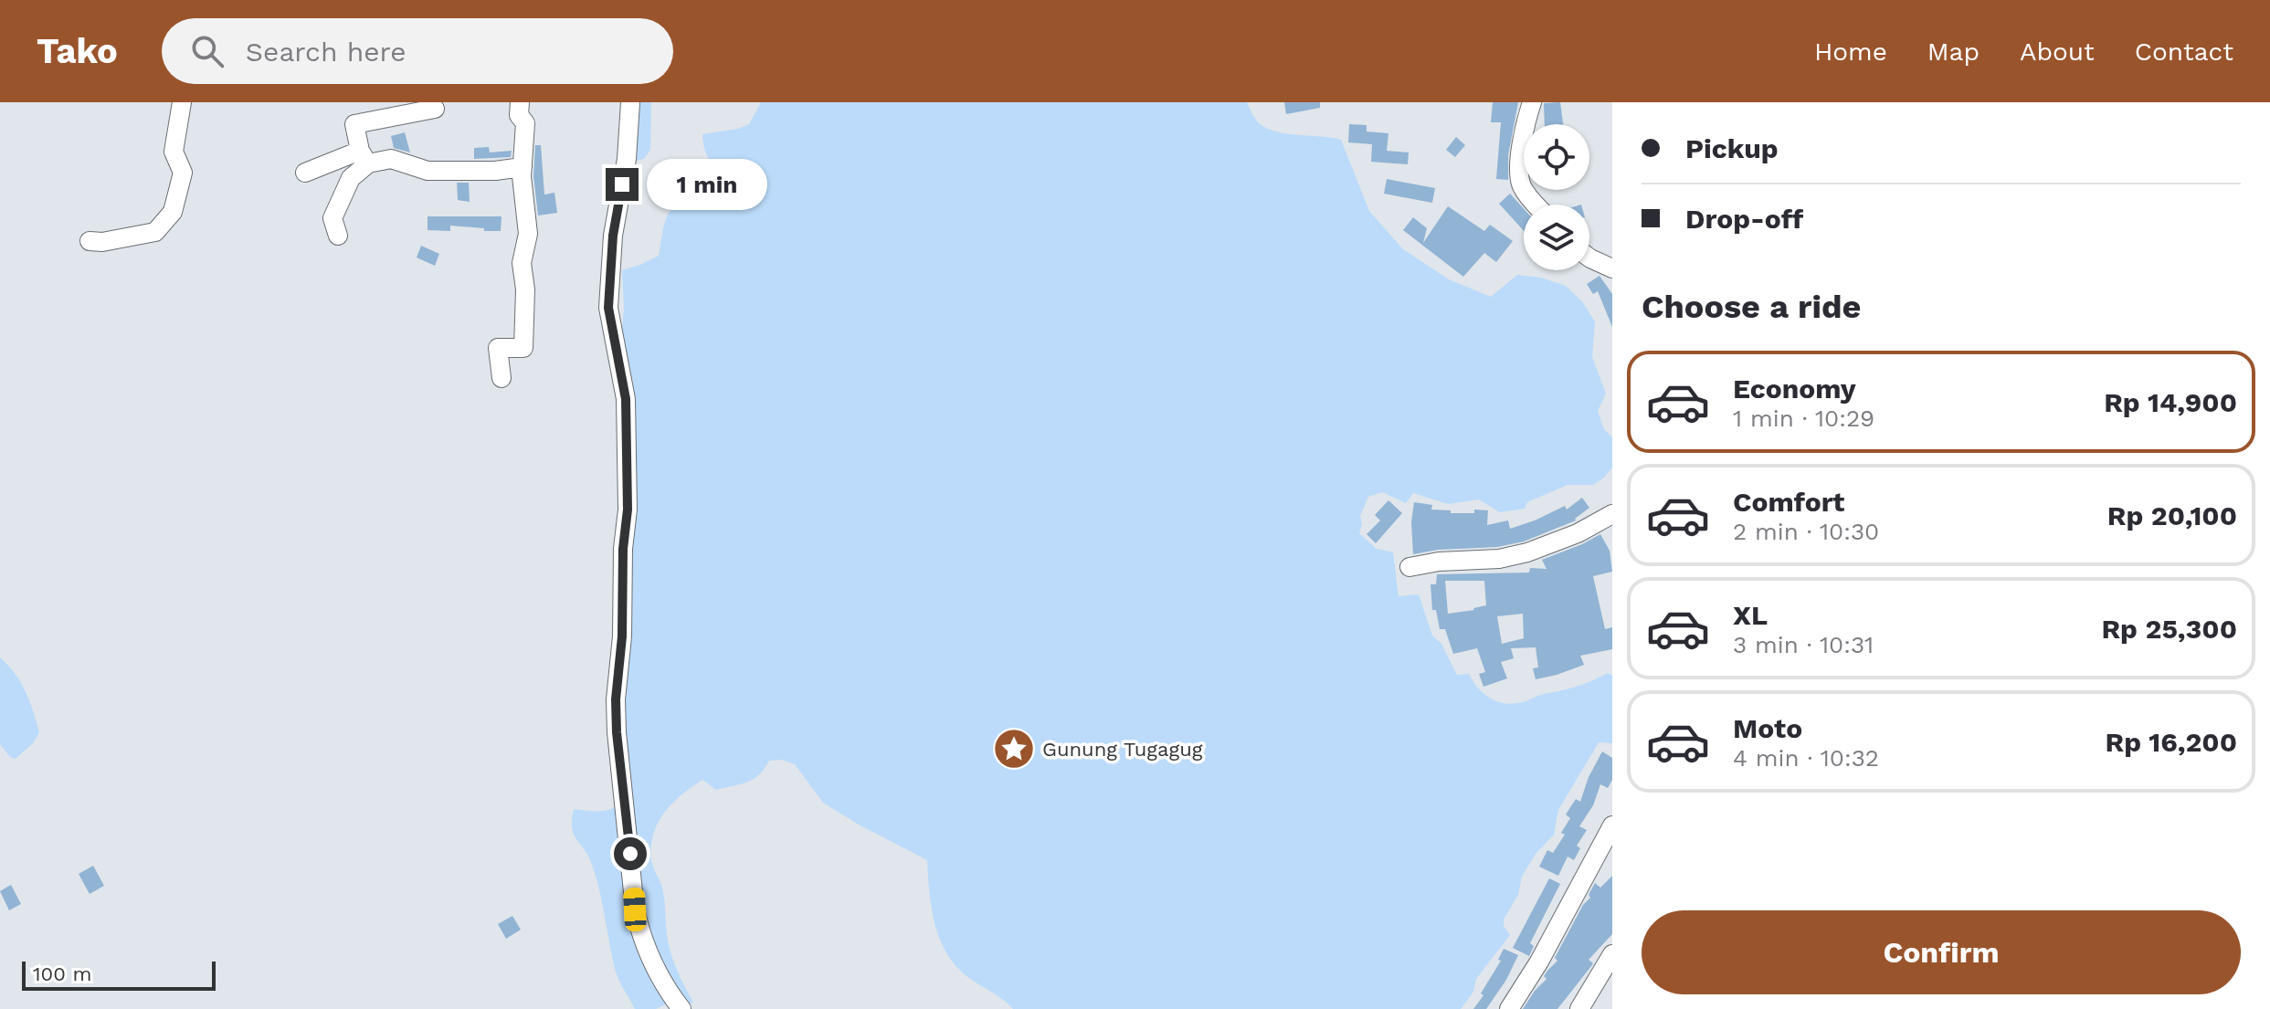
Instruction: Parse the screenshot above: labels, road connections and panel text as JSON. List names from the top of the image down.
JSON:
{
  "places": {
    "place": ["Gunung Tugagug"]
  },
  "scale_bar": "100 m",
  "page": {
    "header": "Tako",
    "search": "Search here",
    "nav": [
      "Home",
      "Map",
      "About",
      "Contact"
    ],
    "banner": ["Pickup", "Drop-off"],
    "bubble": "1 min",
    "heading": "Choose a ride",
    "list": [
      {
        "name": "Economy",
        "note": "1 min · 10:29",
        "value": "Rp 14,900"
      },
      {
        "name": "Comfort",
        "note": "2 min · 10:30",
        "value": "Rp 20,100"
      },
      {
        "name": "XL",
        "note": "3 min · 10:31",
        "value": "Rp 25,300"
      },
      {
        "name": "Moto",
        "note": "4 min · 10:32",
        "value": "Rp 16,200"
      }
    ],
    "buttons": "Confirm",
    "scale": "100 m"
  }
}
